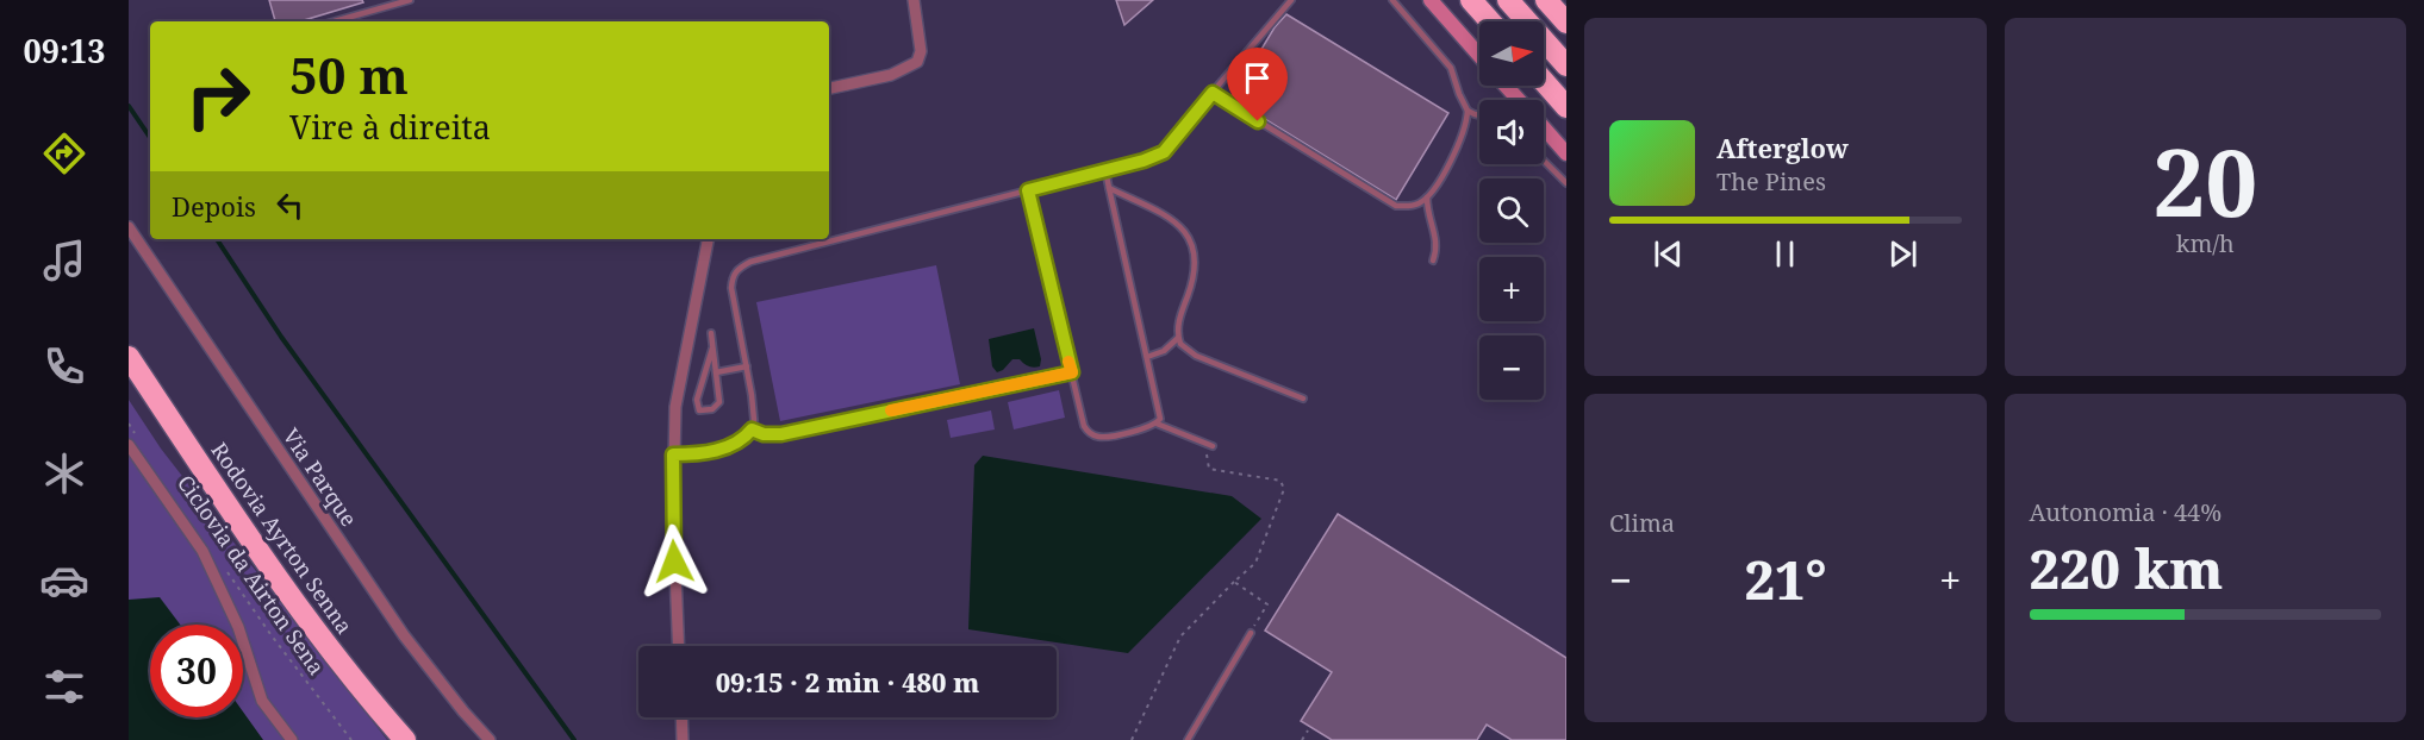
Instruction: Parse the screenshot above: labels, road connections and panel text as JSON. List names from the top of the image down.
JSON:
{
  "streets": {
    "highway": ["Rodovia Ayrton Senna"],
    "street": ["Via Parque"],
    "path": ["Ciclovia da Airton Sena"]
  },
  "north": "right",
  "page": {
    "tabs": "09:13",
    "tile": [
      ["20", "km/h"],
      "Clima",
      ["Autonomia · 44%", "220 km"]
    ],
    "map_buttons": ["+", "−"],
    "turn": ["50 m", "Vire à direita"],
    "song": ["Afterglow", "The Pines"],
    "then": "Depois",
    "heat": ["−", "21°", "+"],
    "limit": "30",
    "trip": "09:15 · 2 min · 480 m"
  }
}
